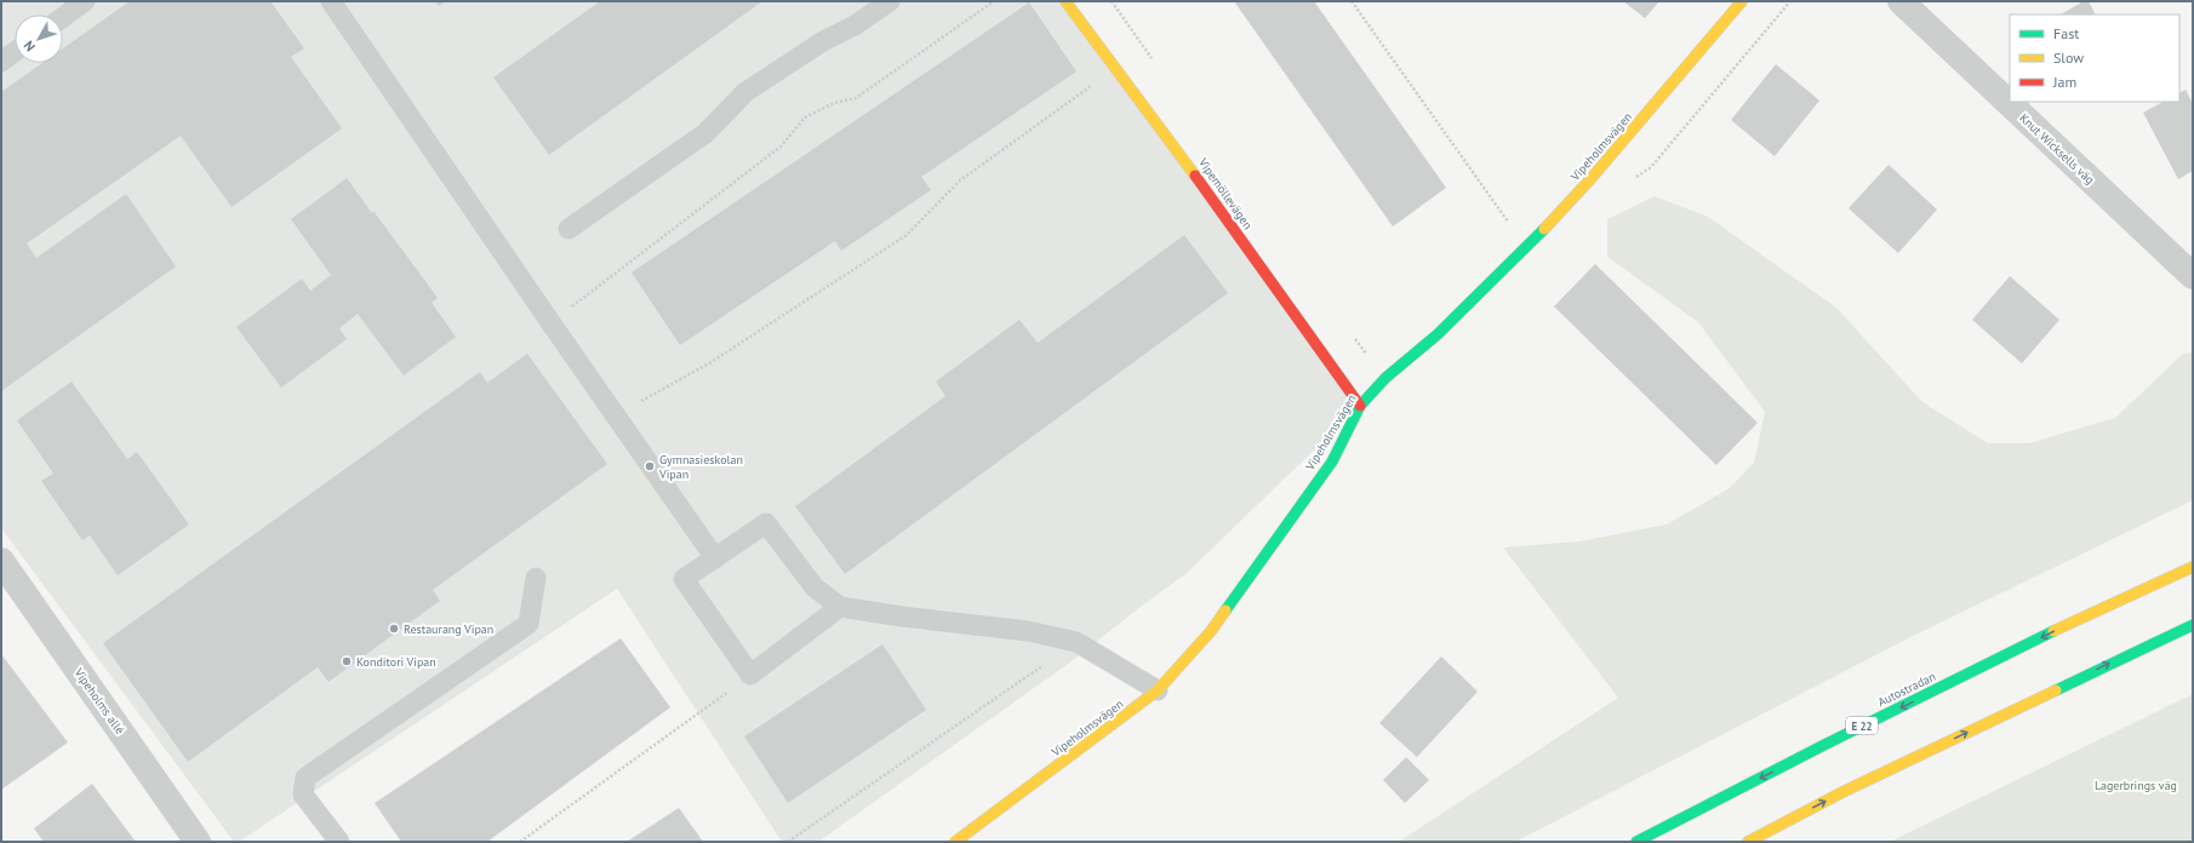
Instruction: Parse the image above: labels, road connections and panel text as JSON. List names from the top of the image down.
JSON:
{
  "streets": {
    "main road": [
      "Vipeholmsvägen",
      "Vipemöllevägen",
      "Autostradan",
      "E 22"
    ],
    "street": ["Knut Wicksells väg", "Vipeholms allé"]
  },
  "crossings": [
    ["Vipeholmsvägen", "Vipemöllevägen"]
  ],
  "parks": ["Lagerbrings väg"],
  "places": ["Gymnasieskolan Vipan", "Restaurang Vipan", "Konditori Vipan"],
  "legend": ["Fast", "Slow", "Jam"],
  "north": "bottom left"
}
